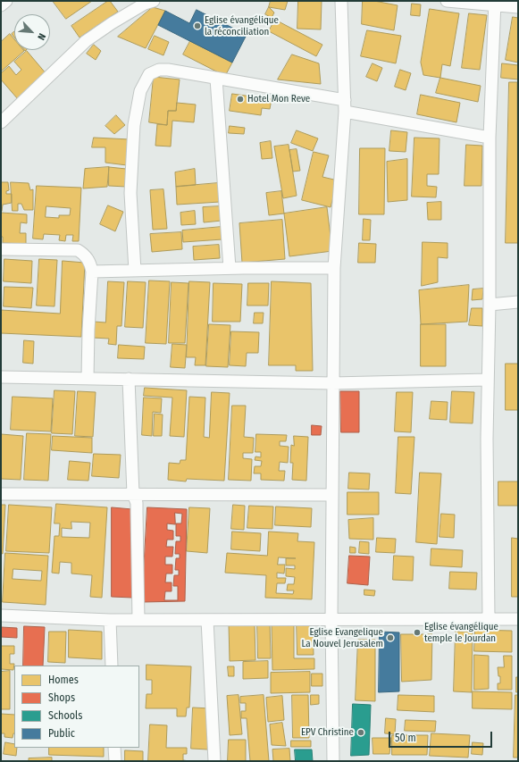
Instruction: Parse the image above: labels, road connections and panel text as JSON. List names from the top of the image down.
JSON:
{
  "places": [
    "Eglise évangélique la réconciliation",
    "Hotel Mon Reve",
    "Eglise évangélique temple le Jourdan",
    "Eglise Evangelique La Nouvel Jerusalem",
    "EPV Christine"
  ],
  "legend": [
    "Homes",
    "Shops",
    "Schools",
    "Public"
  ],
  "scale_bar": "50 m",
  "north": "bottom right"
}
